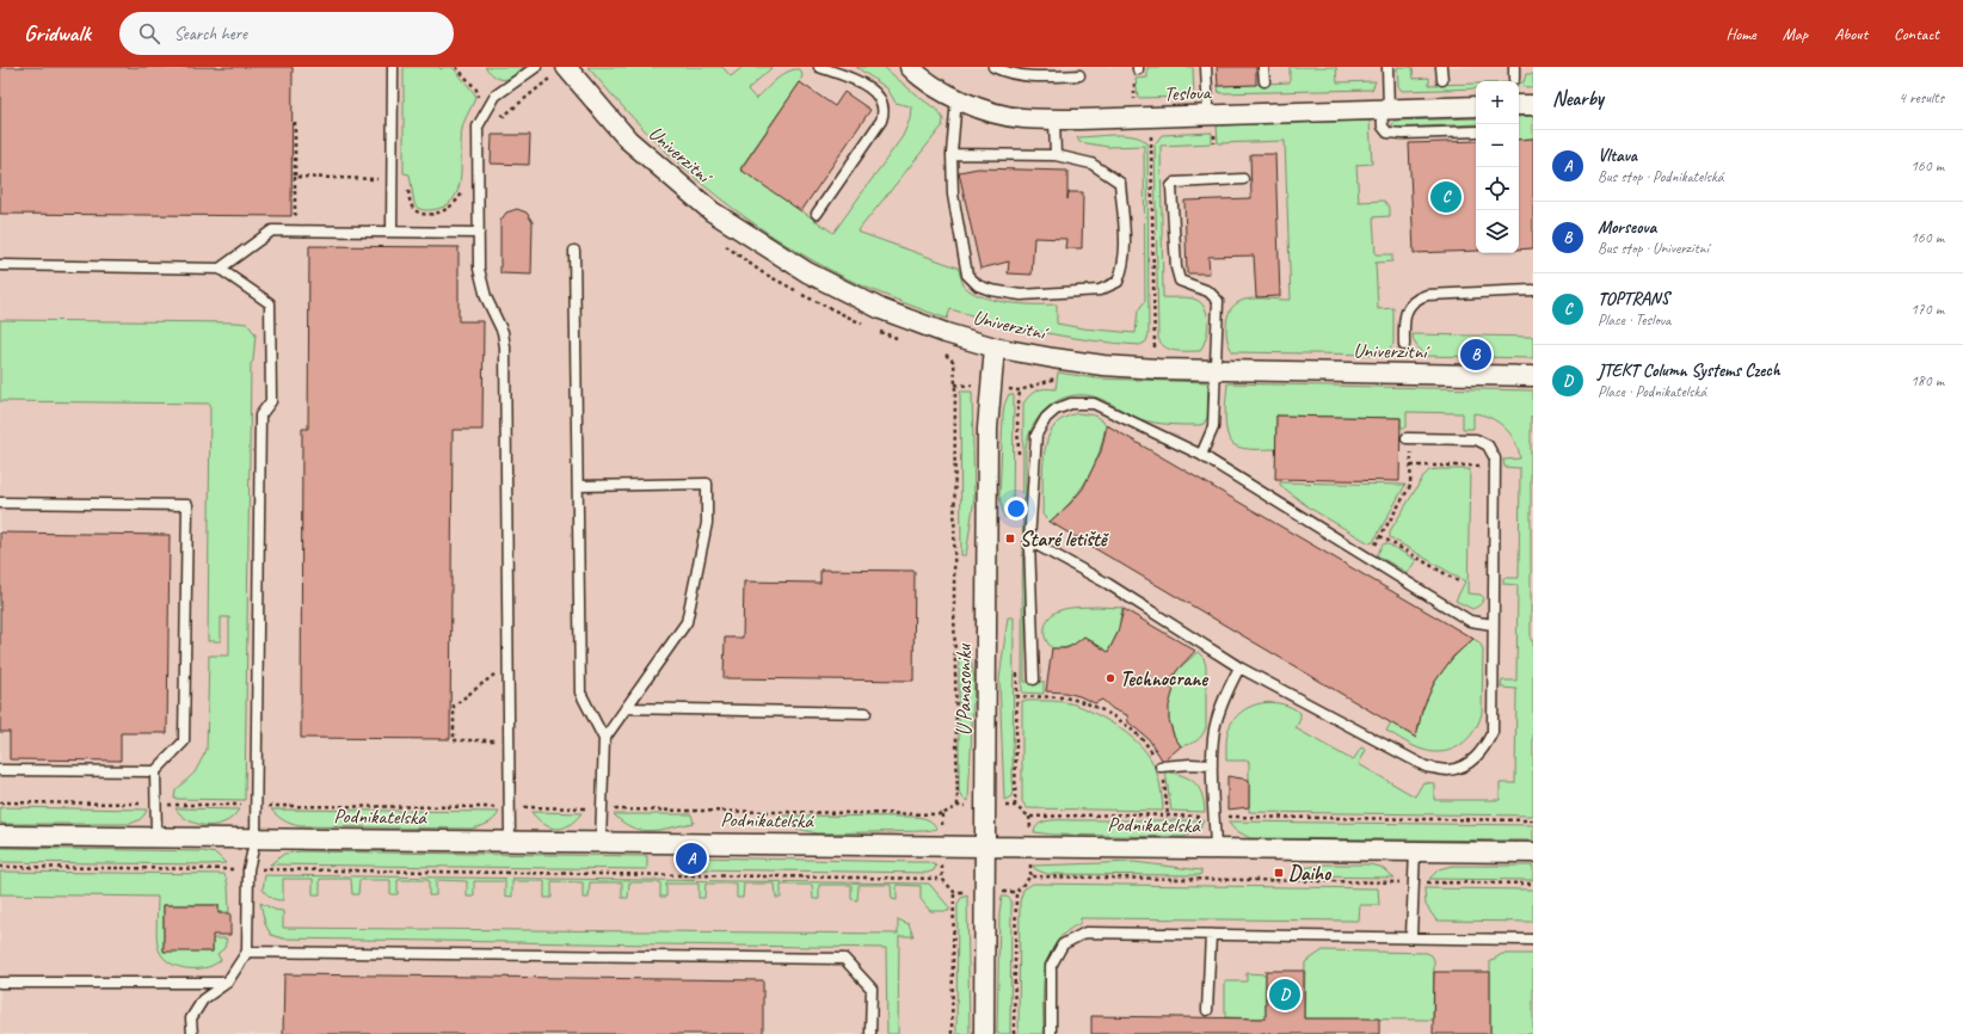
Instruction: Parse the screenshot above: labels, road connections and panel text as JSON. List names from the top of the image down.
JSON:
{
  "streets": {
    "street": [
      "Teslova",
      "Univerzitní",
      "U Panasoniku",
      "Podnikatelská"
    ]
  },
  "crossings": [
    ["Univerzitní", "U Panasoniku"],
    ["U Panasoniku", "Podnikatelská"]
  ],
  "places": {
    "transit": ["Staré letiště", "Daiho"],
    "other": ["Technocrane"]
  },
  "page": {
    "header": "Gridwalk",
    "search": "Search here",
    "nav": [
      "Home",
      "Map",
      "About",
      "Contact"
    ],
    "heading": ["Nearby", "4 results"],
    "map_buttons": ["+", "−"],
    "list": [
      {
        "mark": "A",
        "name": "Vltava",
        "note": "Bus stop · Podnikatelská",
        "value": "160 m"
      },
      {
        "mark": "B",
        "name": "Morseova",
        "note": "Bus stop · Univerzitní",
        "value": "160 m"
      },
      {
        "mark": "C",
        "name": "TOPTRANS",
        "note": "Place · Teslova",
        "value": "170 m"
      },
      {
        "mark": "D",
        "name": "JTEKT Column Systems Czech",
        "note": "Place · Podnikatelská",
        "value": "180 m"
      }
    ],
    "pins": [
      "C",
      "B",
      "A",
      "D"
    ]
  }
}
